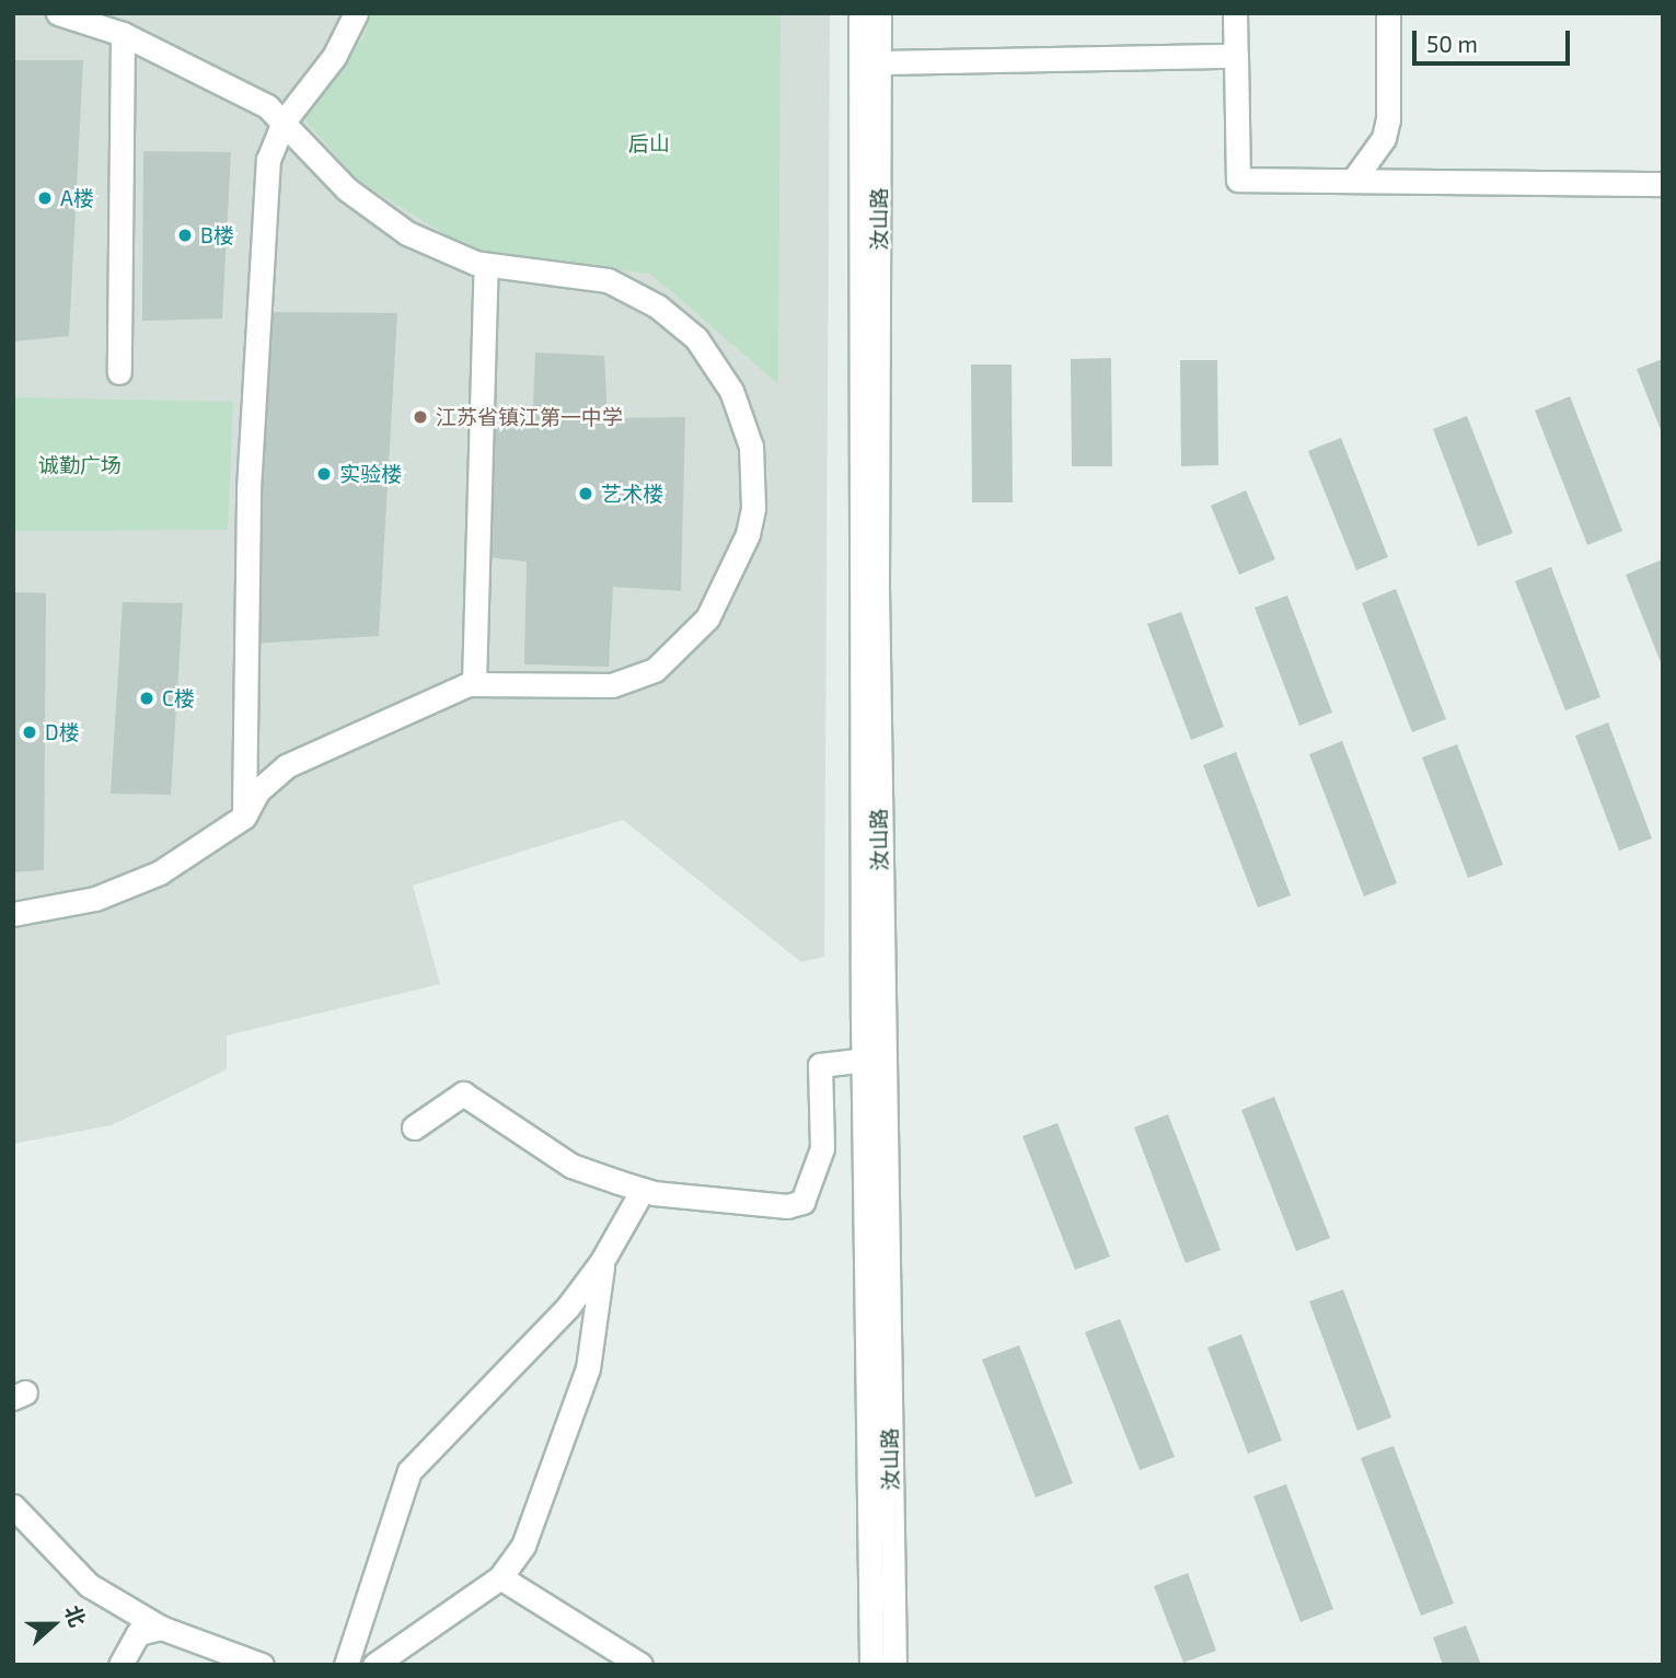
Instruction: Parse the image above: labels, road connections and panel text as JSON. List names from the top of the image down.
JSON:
{
  "streets": {
    "street": ["汝山路"]
  },
  "parks": ["后山", "诚勤广场"],
  "places": [
    "A楼",
    "B楼",
    "江苏省镇江第一中学",
    "实验楼",
    "艺术楼",
    "C楼",
    "D楼"
  ],
  "scale_bar": "50 m",
  "north": "right"
}
